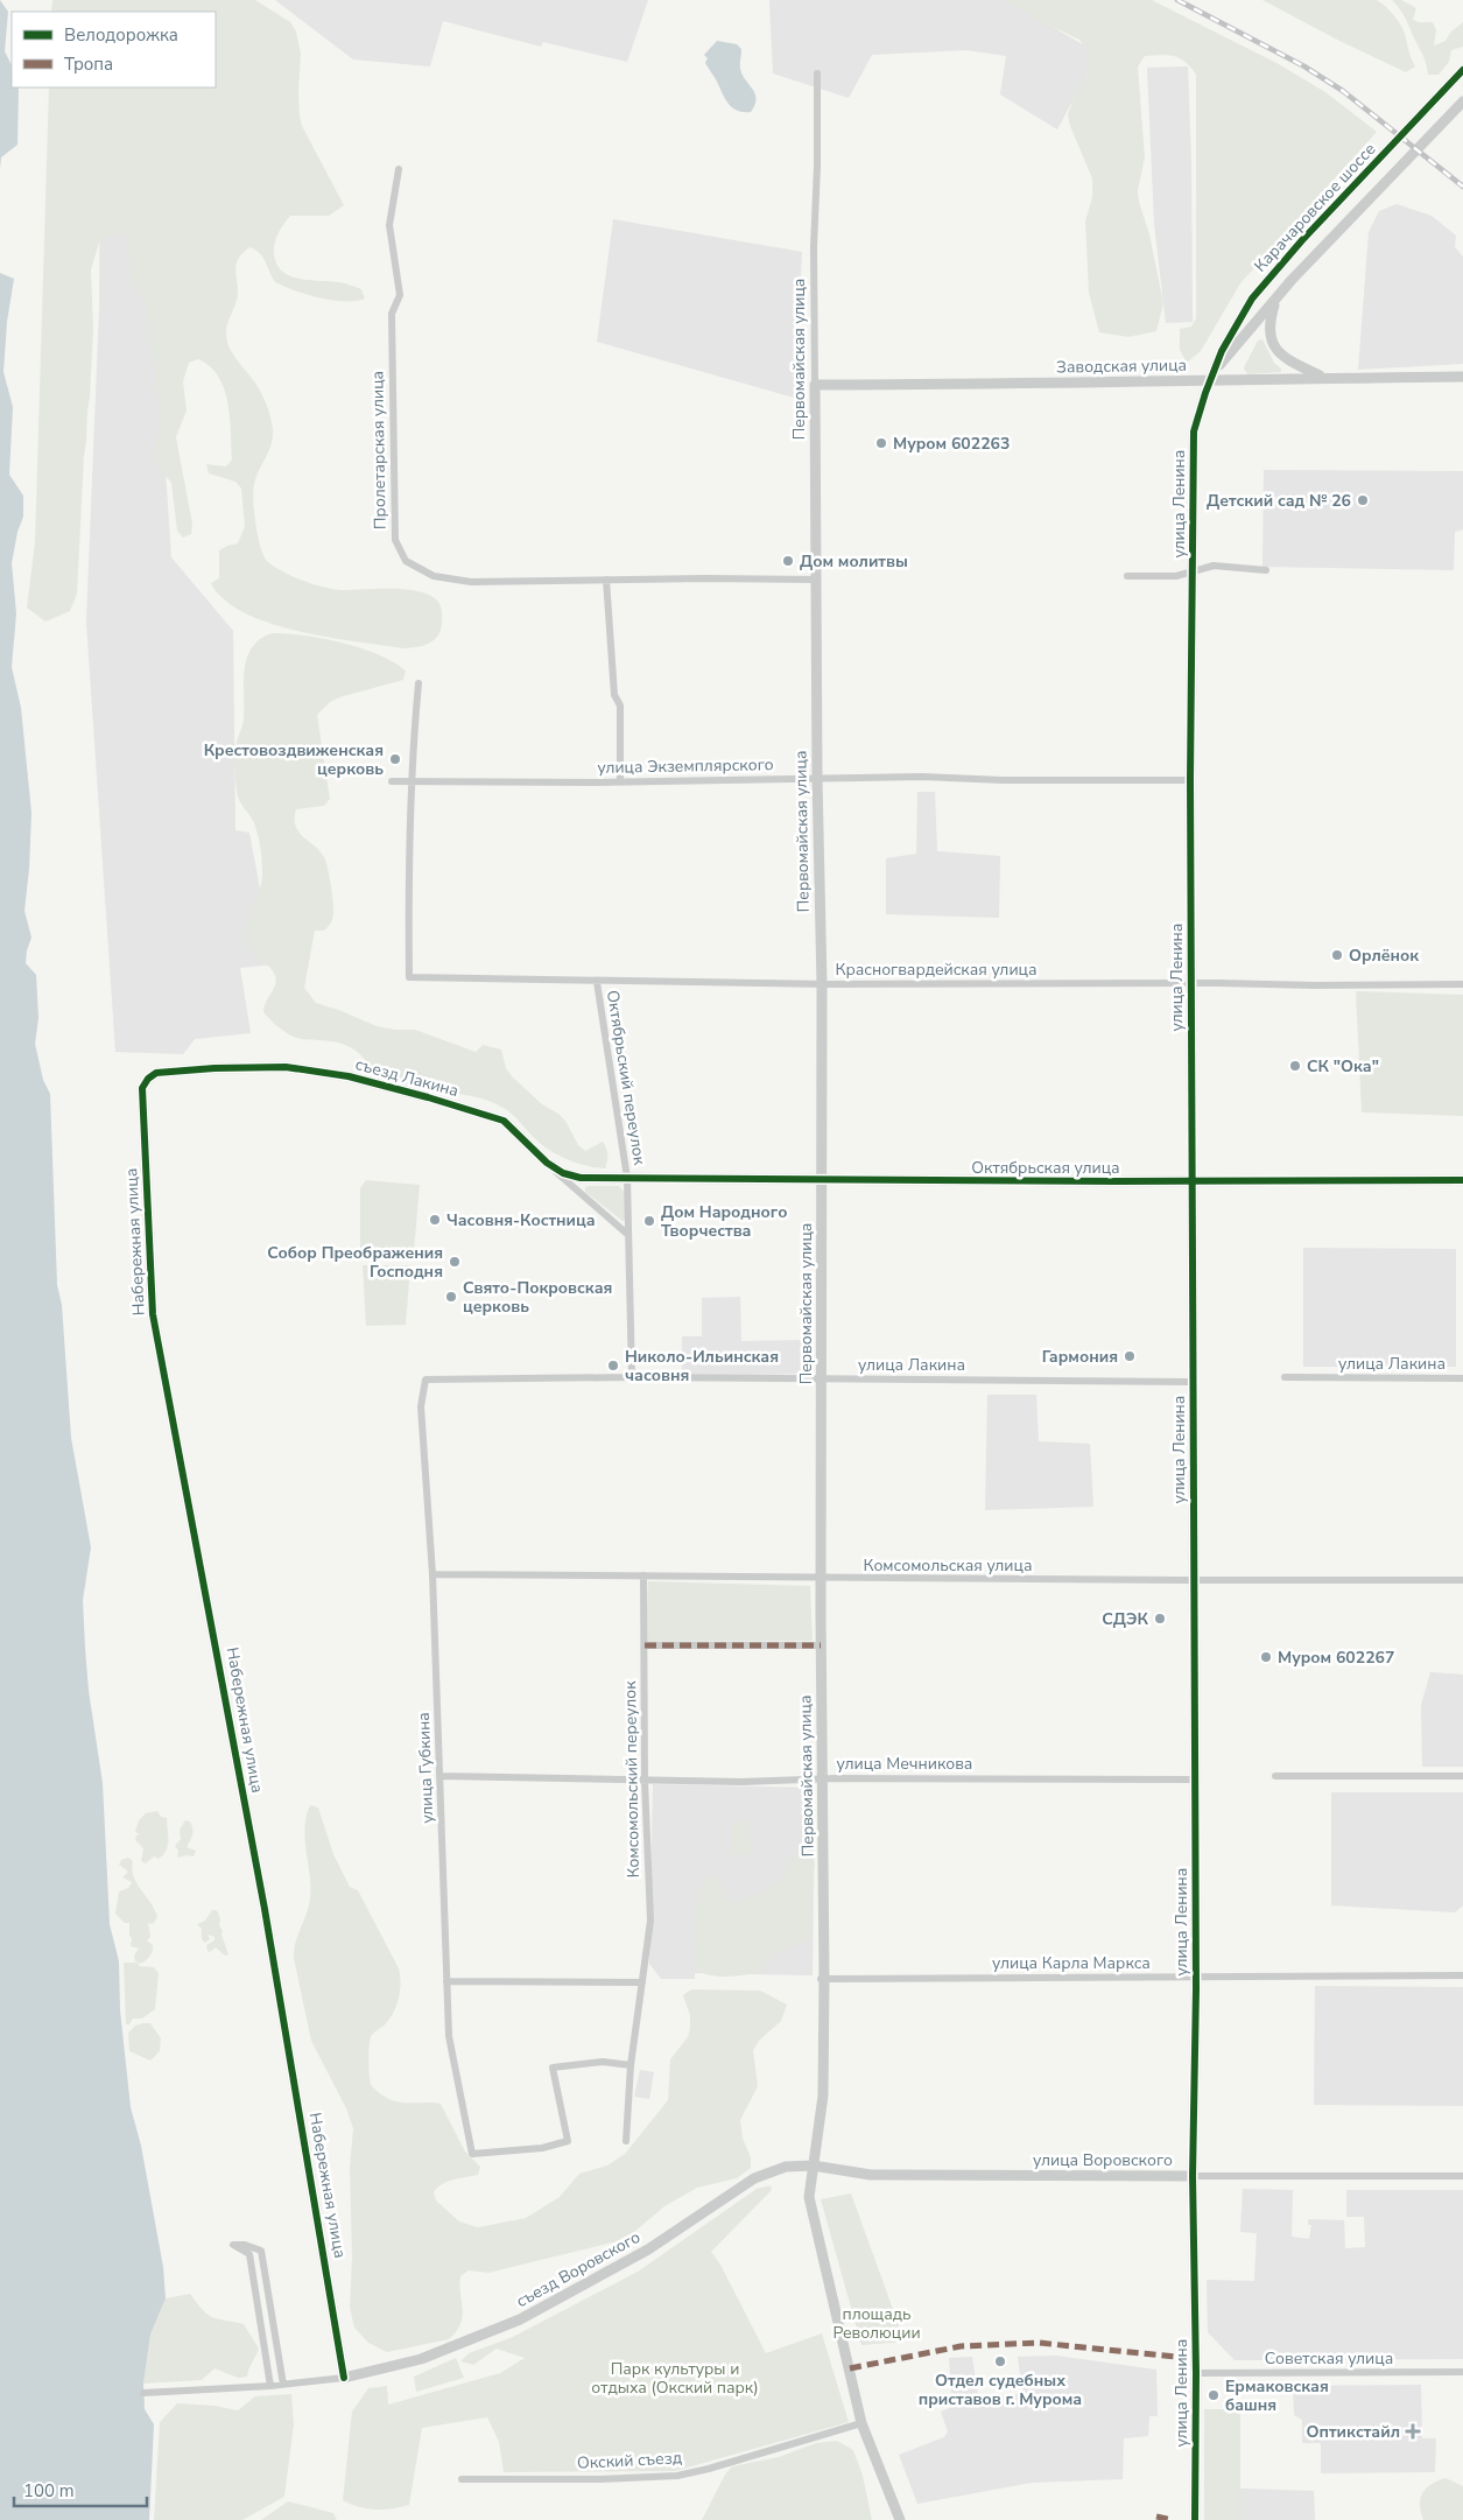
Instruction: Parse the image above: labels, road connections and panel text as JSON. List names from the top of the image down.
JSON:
{
  "streets": {
    "street": [
      "Карачаровское шоссе",
      "Первомайская улица",
      "Заводская улица",
      "Пролетарская улица",
      "улица Ленина",
      "улица Экземплярского",
      "Красногвардейская улица",
      "съезд Лакина",
      "Октябрьский переулок",
      "Октябрьская улица",
      "Набережная улица",
      "улица Лакина",
      "Комсомольская улица",
      "улица Мечникова",
      "улица Губкина",
      "Комсомольский переулок",
      "улица Карла Маркса",
      "улица Воровского",
      "съезд Воровского",
      "Советская улица",
      "Окский съезд"
    ]
  },
  "crossings": [
    ["Карачаровское шоссе", "Заводская улица"],
    ["Карачаровское шоссе", "улица Ленина"],
    ["Первомайская улица", "Заводская улица"],
    ["Первомайская улица", "Пролетарская улица"],
    ["Первомайская улица", "улица Экземплярского"],
    ["Первомайская улица", "Красногвардейская улица"],
    ["Первомайская улица", "Октябрьская улица"],
    ["Первомайская улица", "улица Лакина"],
    ["Первомайская улица", "Комсомольская улица"],
    ["Первомайская улица", "улица Мечникова"],
    ["Первомайская улица", "улица Карла Маркса"],
    ["Первомайская улица", "улица Воровского"],
    ["Первомайская улица", "съезд Воровского"],
    ["Первомайская улица", "Окский съезд"],
    ["Заводская улица", "улица Ленина"],
    ["улица Ленина", "улица Экземплярского"],
    ["улица Ленина", "Красногвардейская улица"],
    ["улица Ленина", "Октябрьская улица"],
    ["улица Ленина", "улица Лакина"],
    ["улица Ленина", "Комсомольская улица"],
    ["улица Ленина", "улица Мечникова"],
    ["улица Ленина", "улица Карла Маркса"],
    ["улица Ленина", "улица Воровского"],
    ["улица Ленина", "Советская улица"],
    ["улица Экземплярского", "Красногвардейская улица"],
    ["Красногвардейская улица", "Октябрьский переулок"],
    ["съезд Лакина", "Октябрьский переулок"],
    ["съезд Лакина", "Октябрьская улица"],
    ["съезд Лакина", "Набережная улица"],
    ["Октябрьский переулок", "Октябрьская улица"],
    ["Набережная улица", "съезд Воровского"],
    ["улица Лакина", "улица Губкина"],
    ["Комсомольская улица", "улица Губкина"],
    ["Комсомольская улица", "Комсомольский переулок"],
    ["улица Мечникова", "улица Губкина"],
    ["улица Мечникова", "Комсомольский переулок"],
    ["улица Губкина", "Комсомольский переулок"],
    ["улица Воровского", "съезд Воровского"]
  ],
  "parks": ["площадь Революции", "Парк культуры и отдыха (Окский парк)"],
  "places": {
    "other": [
      "Муром 602263",
      "Детский сад № 26",
      "Дом молитвы",
      "Крестовоздвиженская церковь",
      "Орлёнок",
      "СК \"Ока\"",
      "Часовня-Костница",
      "Дом Народного Творчества",
      "Собор Преображения Господня",
      "Свято-Покровская церковь",
      "Гармония",
      "Николо-Ильинская часовня",
      "СДЭК",
      "Муром 602267",
      "Отдел судебных приставов г. Мурома",
      "Ермаковская башня"
    ],
    "health": ["Оптикстайл"]
  },
  "legend": ["Велодорожка", "Тропа"],
  "scale_bar": "100 m"
}
